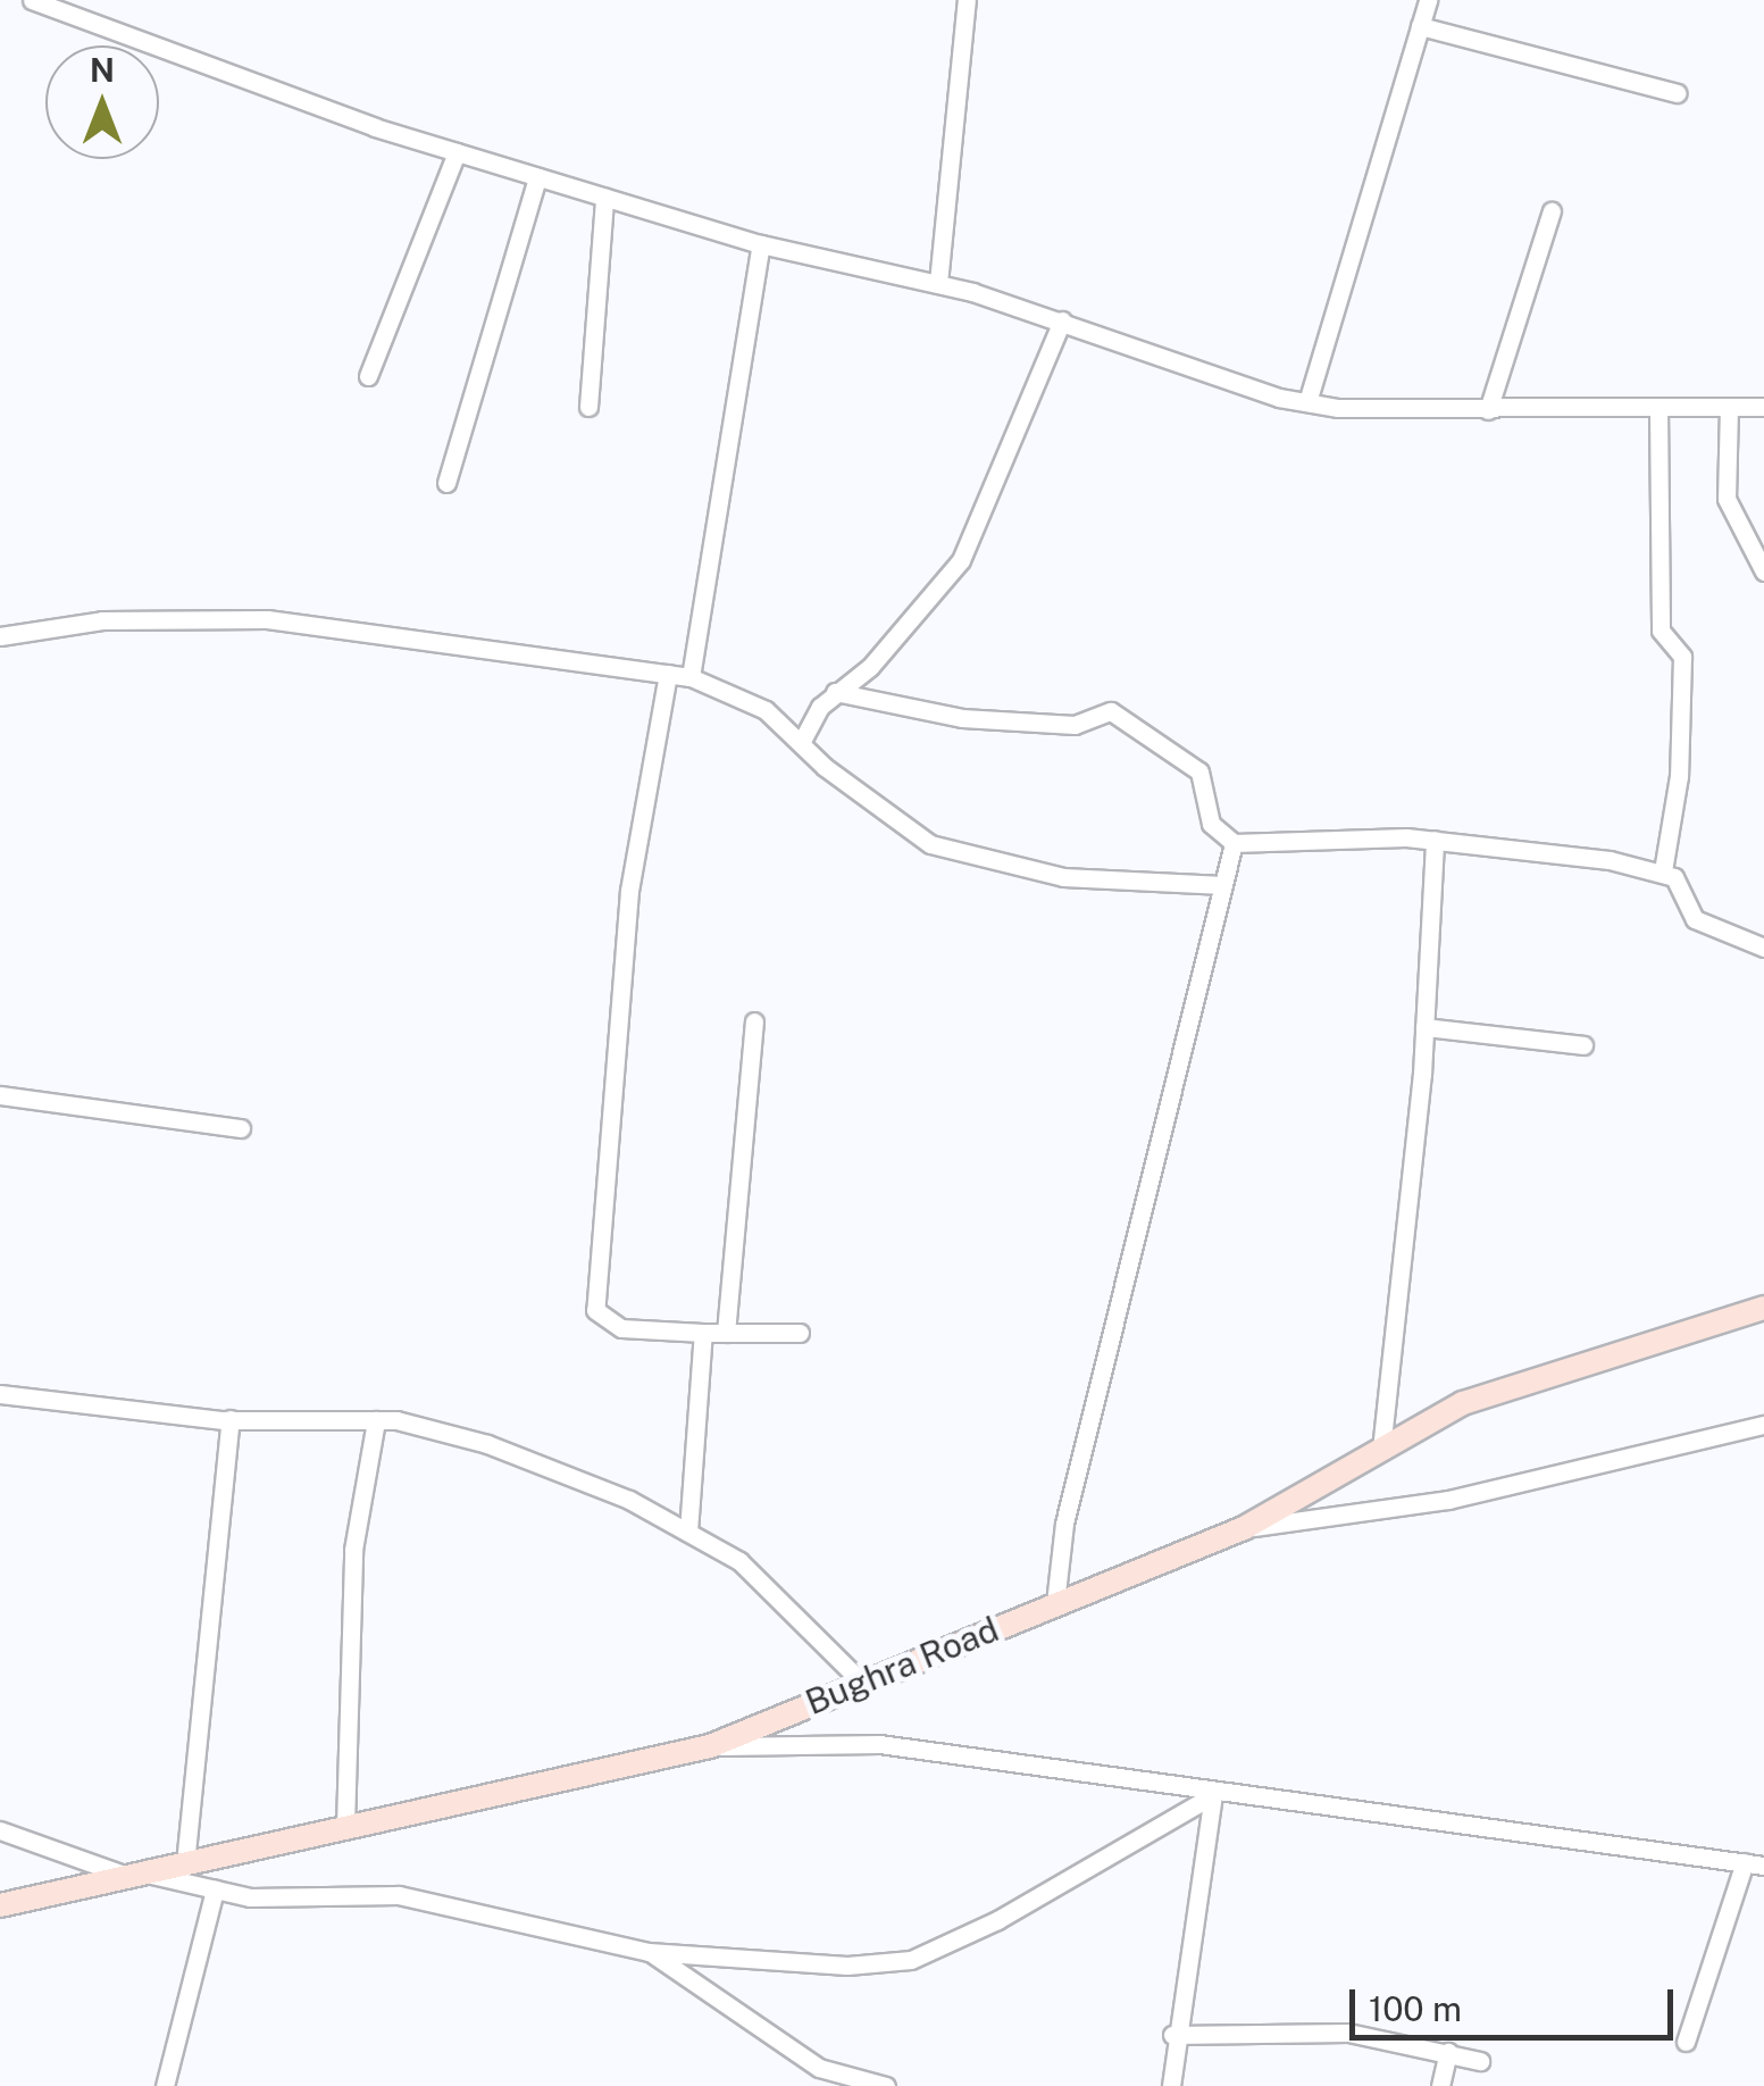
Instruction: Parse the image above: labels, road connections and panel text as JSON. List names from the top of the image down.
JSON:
{
  "streets": {
    "street": ["Bughra Road"]
  },
  "scale_bar": "100 m",
  "north": "top"
}
